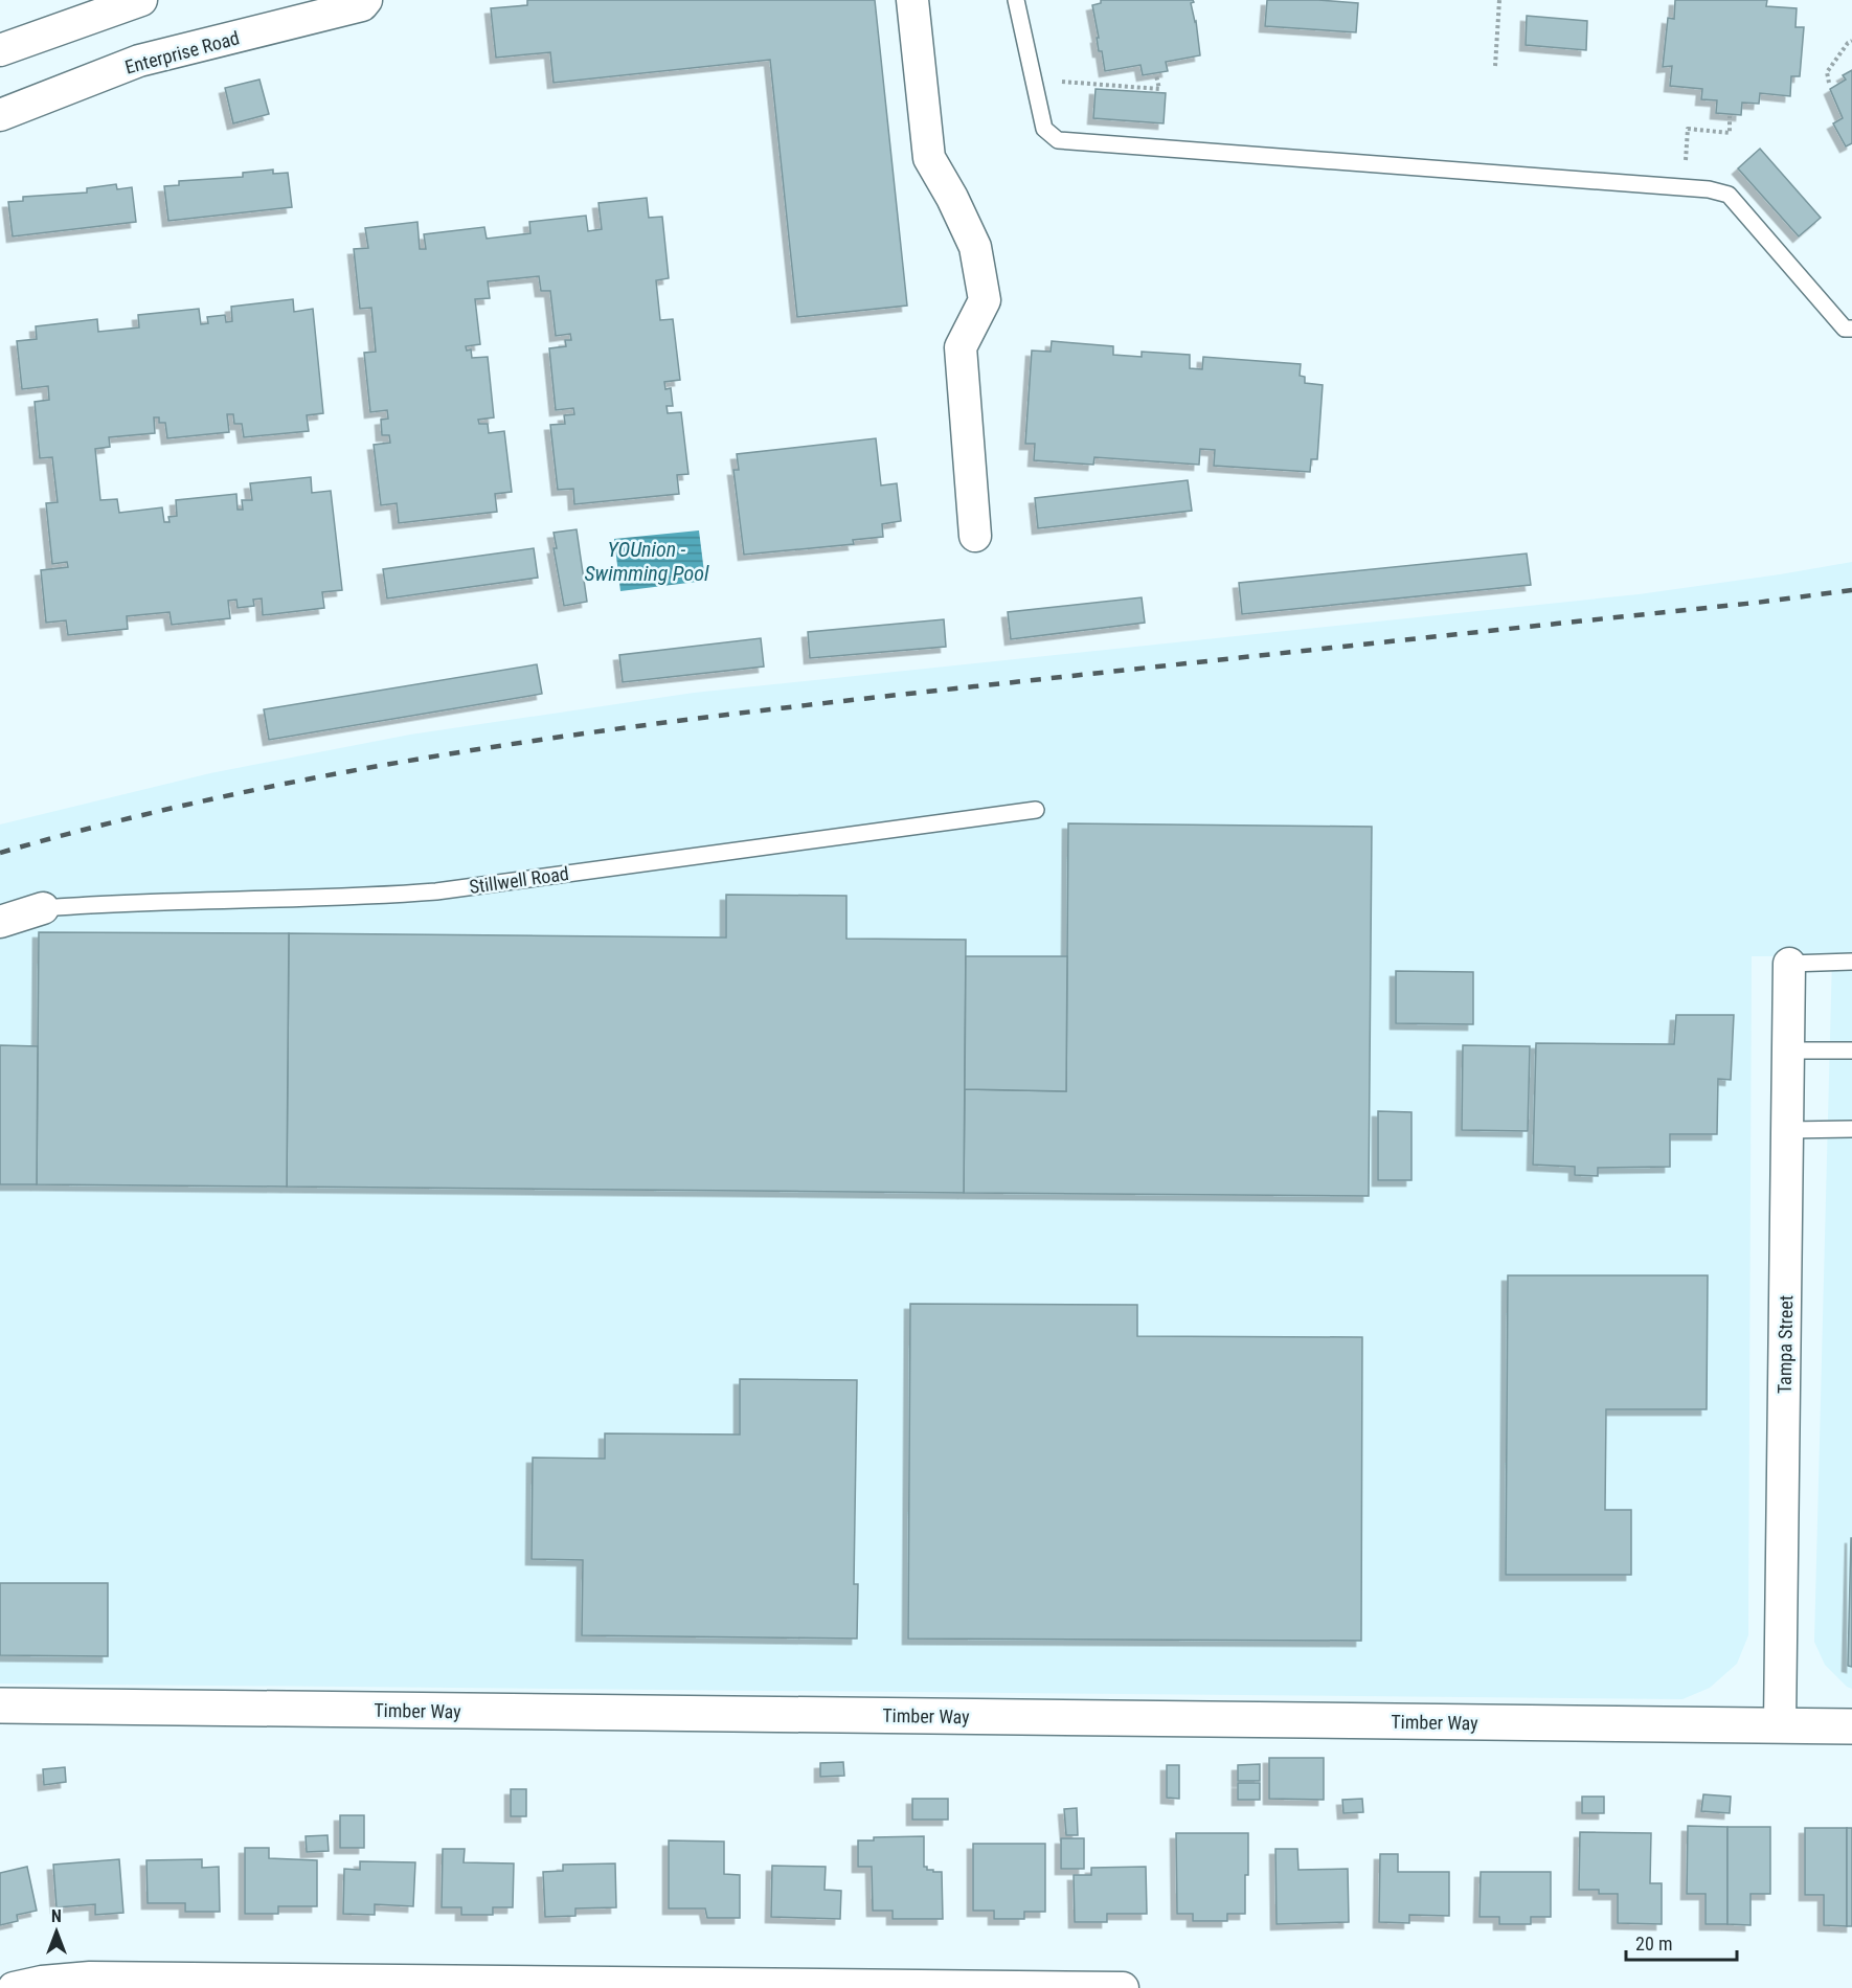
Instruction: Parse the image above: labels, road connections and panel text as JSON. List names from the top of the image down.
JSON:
{
  "streets": {
    "street": [
      "Enterprise Road",
      "Stillwell Road",
      "Tampa Street",
      "Timber Way"
    ]
  },
  "crossings": [
    ["Tampa Street", "Timber Way"]
  ],
  "water": ["YOUnion - Swimming Pool"],
  "scale_bar": "20 m",
  "north": "top"
}
